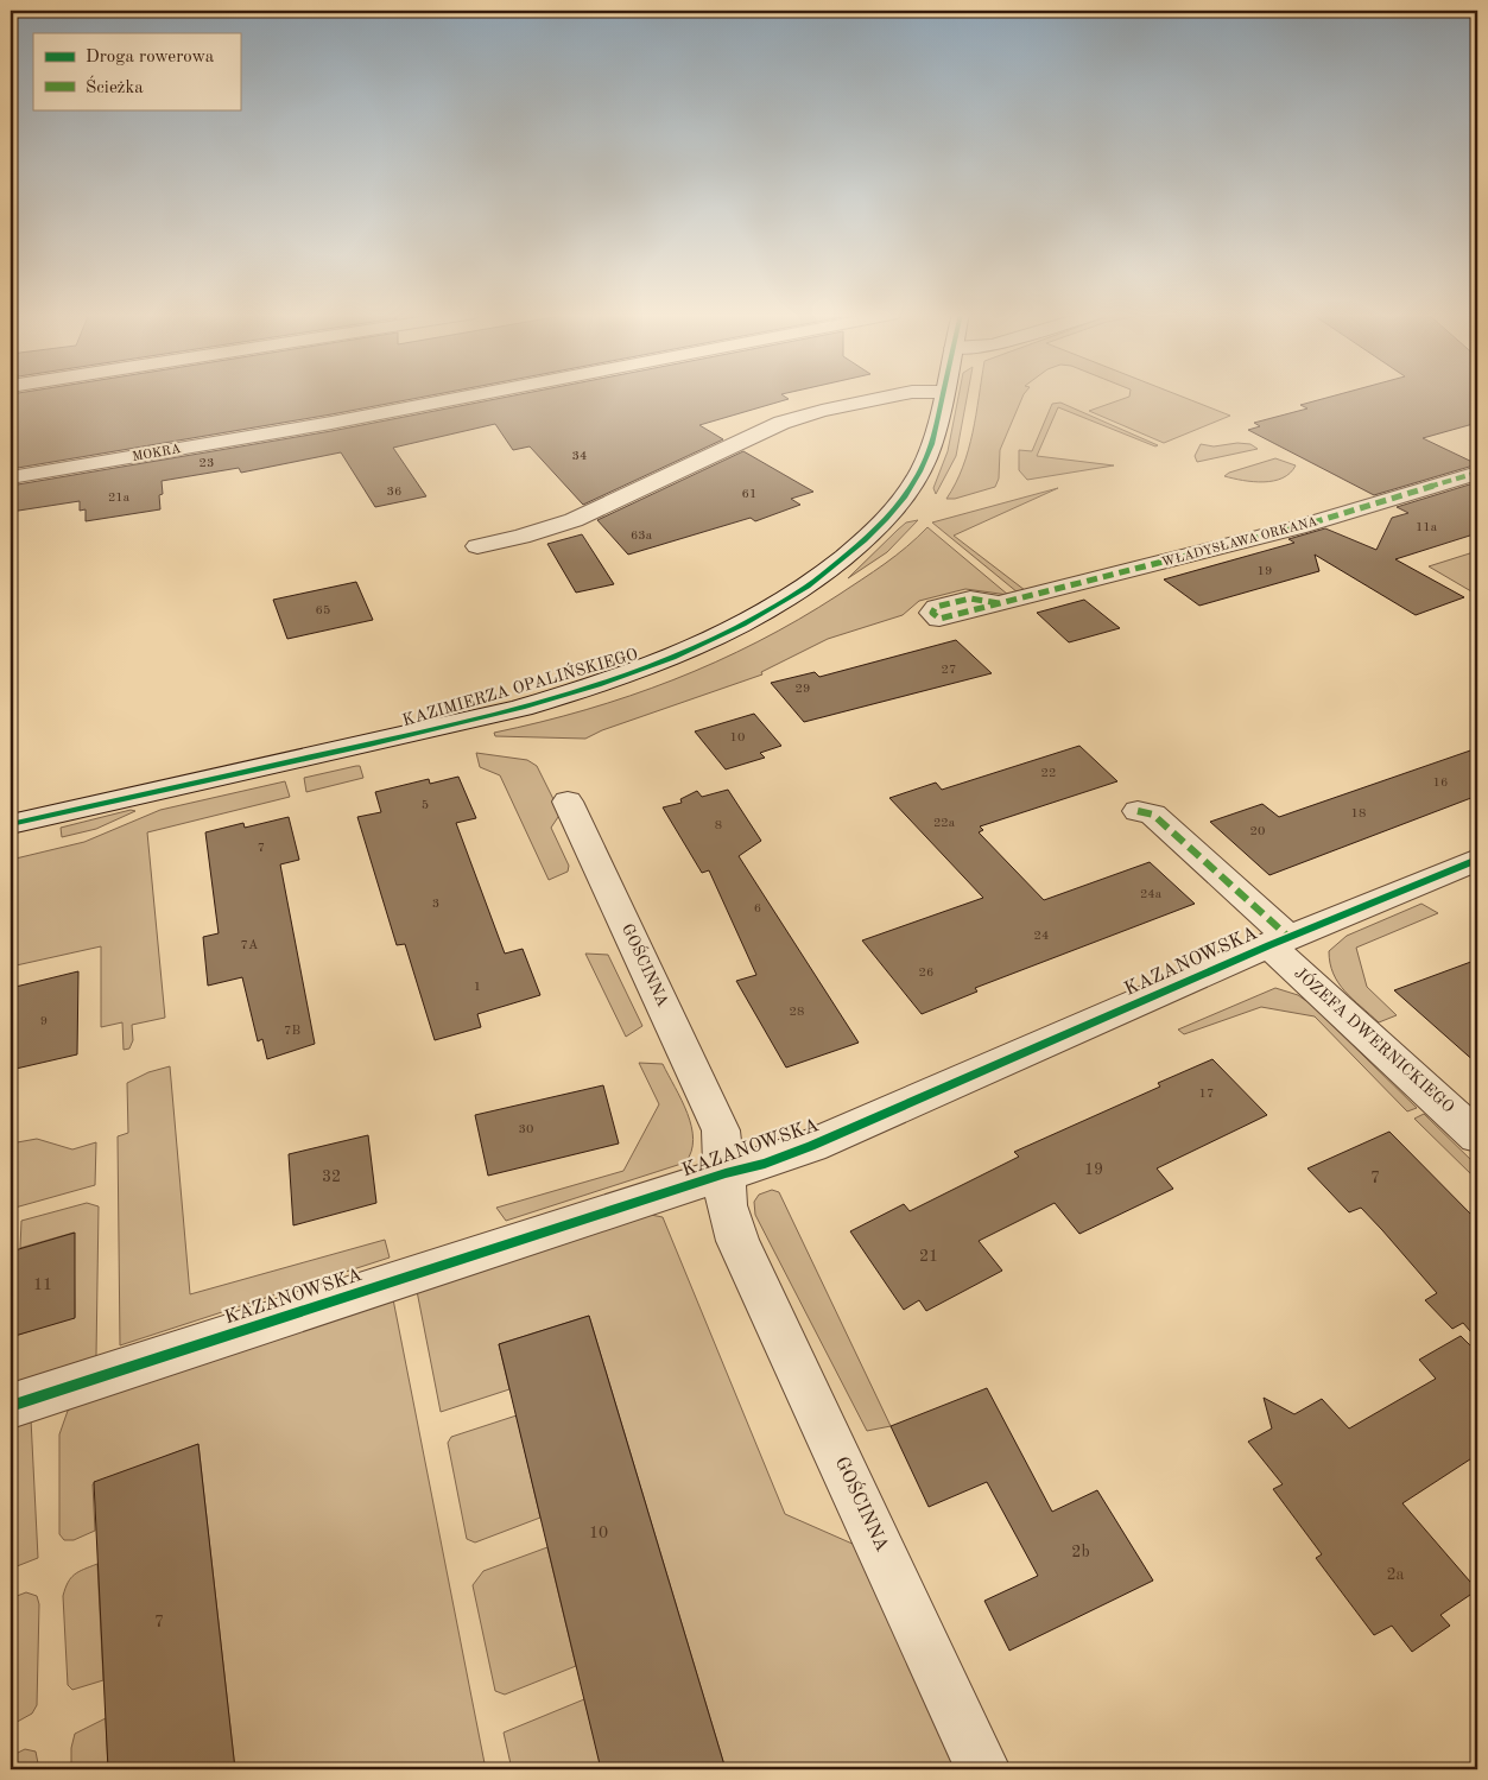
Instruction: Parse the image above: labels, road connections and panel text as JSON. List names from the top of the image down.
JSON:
{
  "streets": {
    "street": [
      "MOKRA",
      "WŁADYSŁAWA ORKANA",
      "KAZIMIERZA OPALIŃSKIEGO",
      "KAZANOWSKA",
      "GOŚCINNA",
      "JÓZEFA DWERNICKIEGO"
    ]
  },
  "crossings": [
    ["KAZANOWSKA", "GOŚCINNA"],
    ["KAZANOWSKA", "JÓZEFA DWERNICKIEGO"]
  ],
  "house_numbers": [
    "34",
    "23",
    "36",
    "61",
    "21a",
    "11a",
    "63a",
    "19",
    "65",
    "27",
    "29",
    "10",
    "22",
    "16",
    "5",
    "18",
    "22a",
    "8",
    "20",
    "7",
    "24a",
    "3",
    "6",
    "24",
    "7A",
    "26",
    "1",
    "28",
    "9",
    "7B",
    "17",
    "30",
    "19",
    "32",
    "7",
    "21",
    "11",
    "10",
    "2b",
    "2a",
    "7"
  ],
  "legend": ["Droga rowerowa", "Ścieżka"]
}
